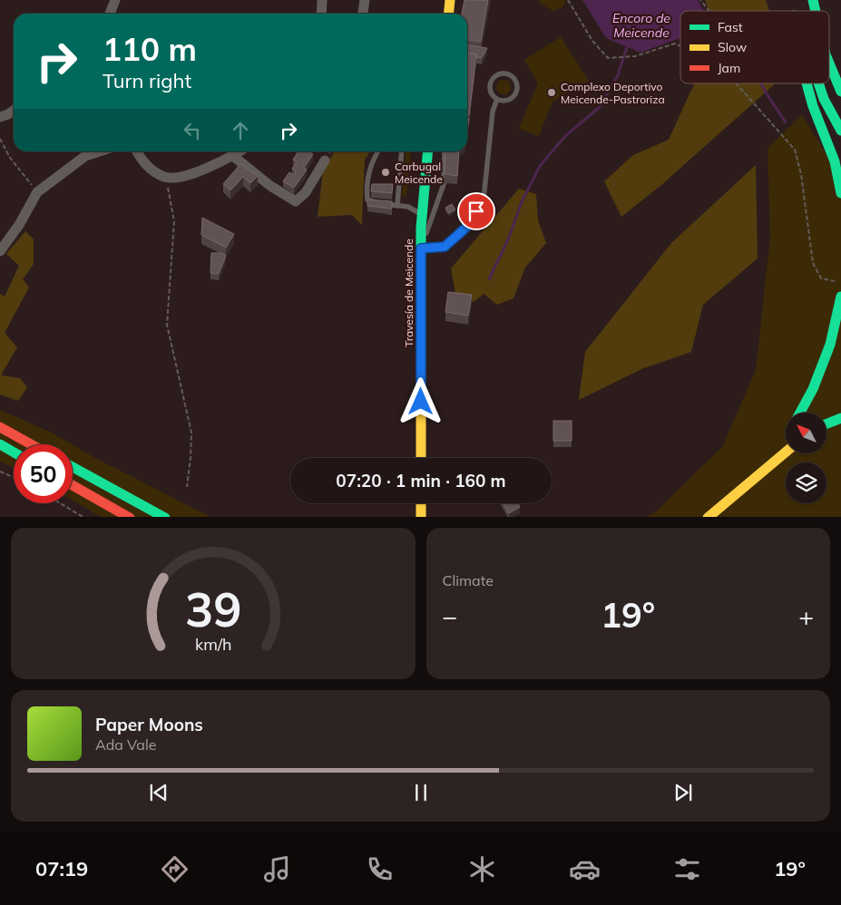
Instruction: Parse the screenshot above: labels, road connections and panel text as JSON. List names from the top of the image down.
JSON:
{
  "streets": {
    "main road": ["Travesía de Meicende"]
  },
  "water": ["Encoro de Meicende"],
  "places": ["Complexo Deportivo Meicende-Pastroriza", "Carbugal Meicende"],
  "legend": ["Fast", "Slow", "Jam"],
  "north": "top left",
  "page": {
    "turn": ["110 m", "Turn right"],
    "limit": "50",
    "trip": "07:20 · 1 min · 160 m",
    "tile": "Climate",
    "heat": ["−", "19°", "+"],
    "song": ["Paper Moons", "Ada Vale"],
    "tabs": ["07:19", "19°"],
    "gauge": ["39", "km/h"]
  }
}
